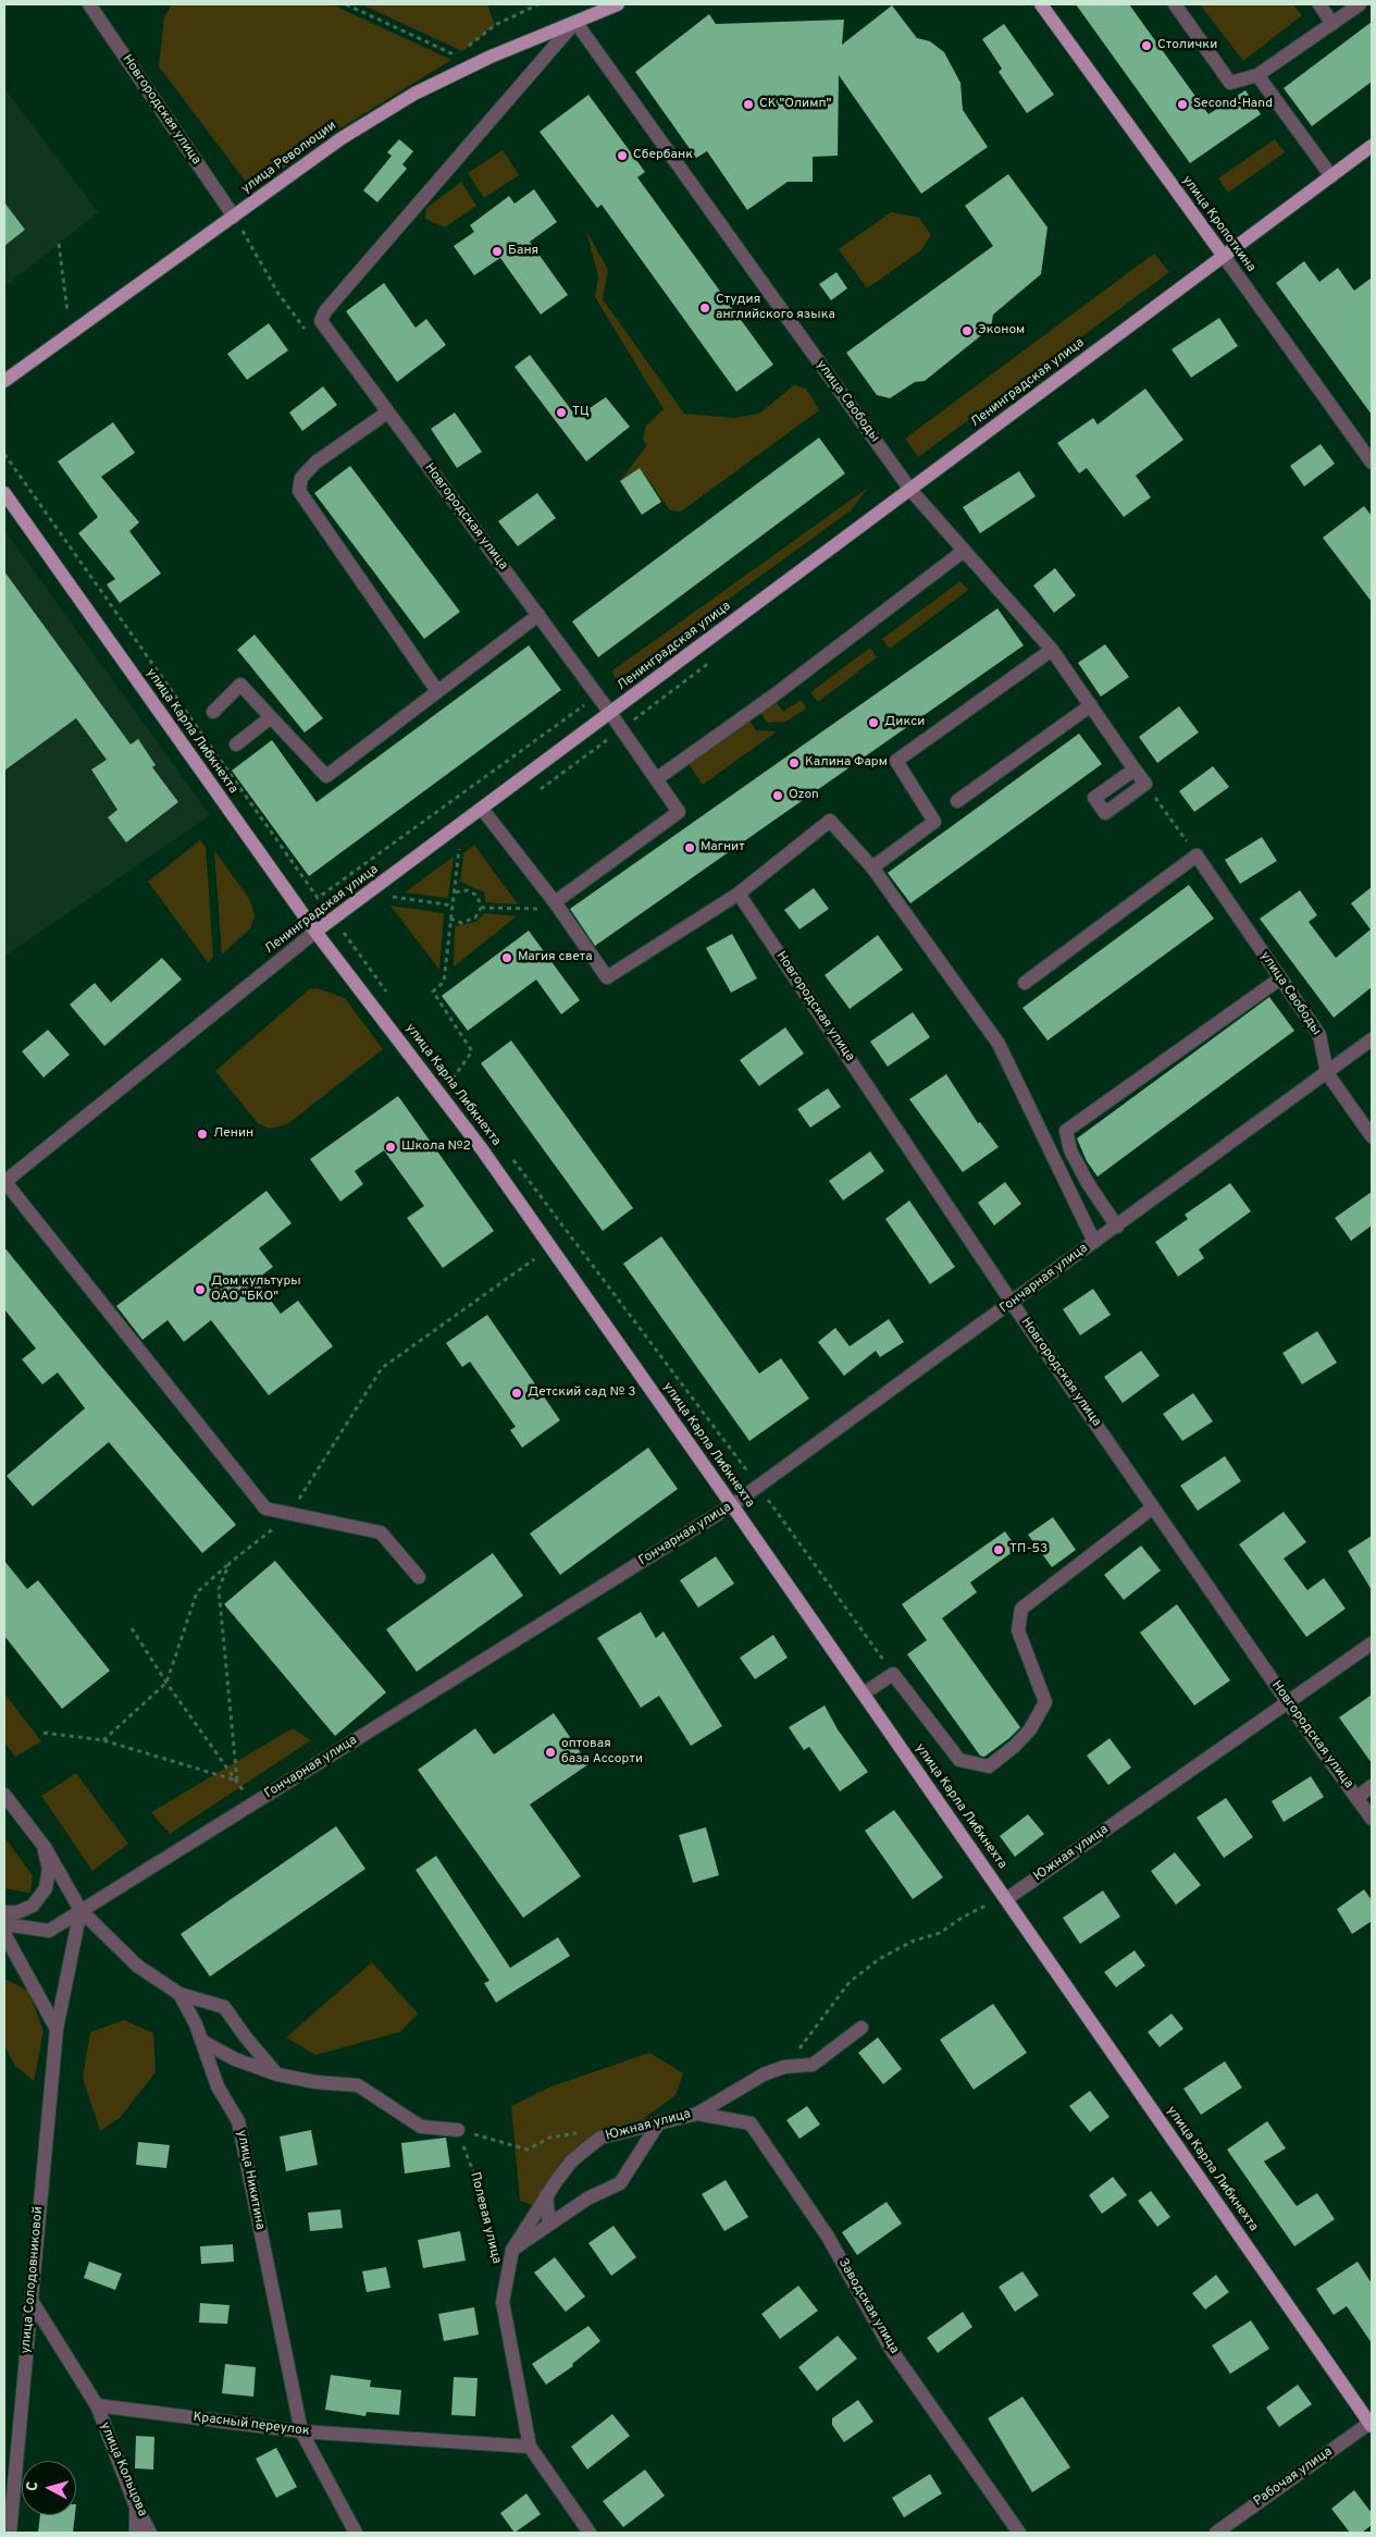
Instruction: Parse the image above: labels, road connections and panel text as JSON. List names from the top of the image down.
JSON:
{
  "streets": {
    "main road": [
      "улица Революции",
      "улица Кропоткина",
      "Ленинградская улица",
      "улица Карла Либкнехта"
    ],
    "street": [
      "Новгородская улица",
      "улица Свободы",
      "Гончарная улица",
      "Южная улица",
      "улица Никитина",
      "улица Солодовниковой",
      "Заводская улица",
      "Красный переулок",
      "улица Кольцова",
      "Рабочая улица"
    ],
    "path": ["Полевая улица"]
  },
  "crossings": [
    ["Новгородская улица", "улица Революции"],
    ["Новгородская улица", "Ленинградская улица"],
    ["Новгородская улица", "улица Свободы"],
    ["Новгородская улица", "Гончарная улица"],
    ["Новгородская улица", "Южная улица"],
    ["улица Революции", "улица Свободы"],
    ["улица Кропоткина", "Ленинградская улица"],
    ["Ленинградская улица", "улица Свободы"],
    ["Ленинградская улица", "улица Карла Либкнехта"],
    ["улица Свободы", "Гончарная улица"],
    ["улица Карла Либкнехта", "Гончарная улица"],
    ["улица Карла Либкнехта", "Южная улица"],
    ["улица Карла Либкнехта", "Рабочая улица"],
    ["Гончарная улица", "улица Никитина"],
    ["Гончарная улица", "улица Солодовниковой"],
    ["Южная улица", "Заводская улица"],
    ["Южная улица", "Красный переулок"],
    ["улица Никитина", "улица Солодовниковой"],
    ["улица Никитина", "Красный переулок"],
    ["Красный переулок", "улица Кольцова"]
  ],
  "places": [
    "Столички",
    "СК \"Олимп\"",
    "Second-Hand",
    "Сбербанк",
    "Баня",
    "Студия английского языка",
    "Эконом",
    "ТЦ",
    "Дикси",
    "Калина Фарм",
    "Ozon",
    "Магнит",
    "Магия света",
    "Ленин",
    "Школа №2",
    "Дом культуры ОАО \"БКО\"",
    "Детский сад № 3",
    "ТП-53",
    "оптовая база Ассорти"
  ],
  "north": "left"
}
